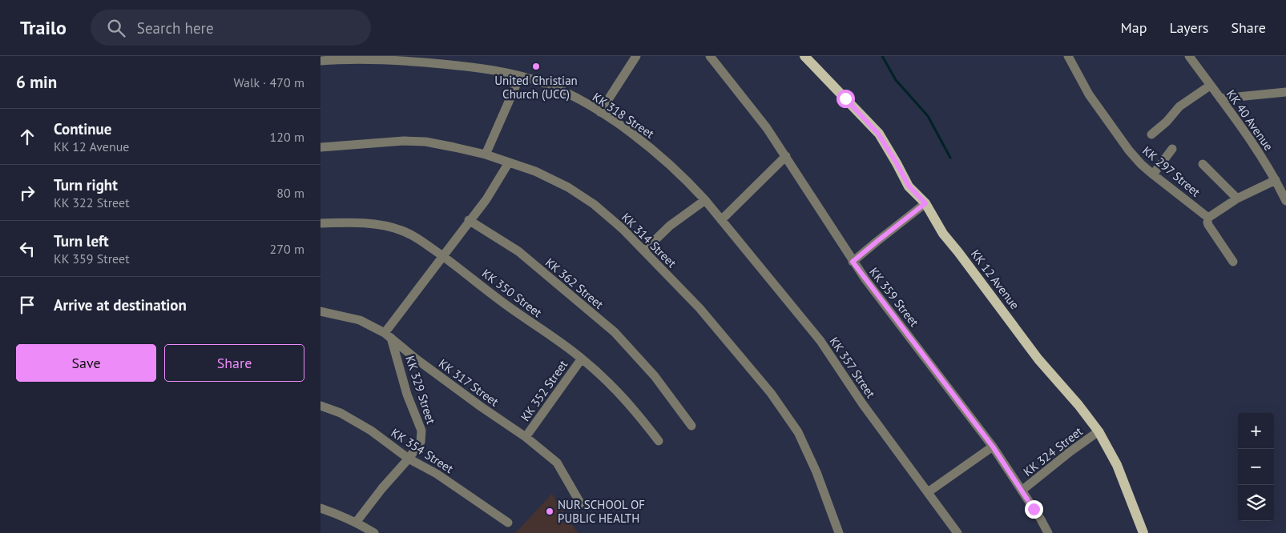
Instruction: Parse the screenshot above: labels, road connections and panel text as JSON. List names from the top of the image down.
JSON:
{
  "streets": {
    "main road": ["KK 12 Avenue"],
    "street": [
      "KK 318 Street",
      "KK 40 Avenue",
      "KK 297 Street",
      "KK 314 Street",
      "KK 362 Street",
      "KK 350 Street",
      "KK 359 Street",
      "KK 357 Street",
      "KK 317 Street",
      "KK 329 Street",
      "KK 352 Street",
      "KK 354 Street",
      "KK 324 Street"
    ]
  },
  "crossings": [
    ["KK 318 Street", "KK 357 Street"],
    ["KK 12 Avenue", "KK 324 Street"],
    ["KK 350 Street", "KK 352 Street"],
    ["KK 359 Street", "KK 324 Street"],
    ["KK 317 Street", "KK 329 Street"],
    ["KK 317 Street", "KK 352 Street"],
    ["KK 329 Street", "KK 354 Street"]
  ],
  "places": ["United Christian Church (UCC)", "NUR SCHOOL OF PUBLIC HEALTH"],
  "page": {
    "header": "Trailo",
    "search": "Search here",
    "nav": ["Map", "Layers", "Share"],
    "heading": ["6 min", "Walk · 470 m"],
    "list": [
      ["Continue", "KK 12 Avenue", "120 m"],
      ["Turn right", "KK 322 Street", "80 m"],
      ["Turn left", "KK 359 Street", "270 m"],
      "Arrive at destination"
    ],
    "buttons": ["Save", "Share"],
    "map_buttons": ["+", "−"]
  }
}
